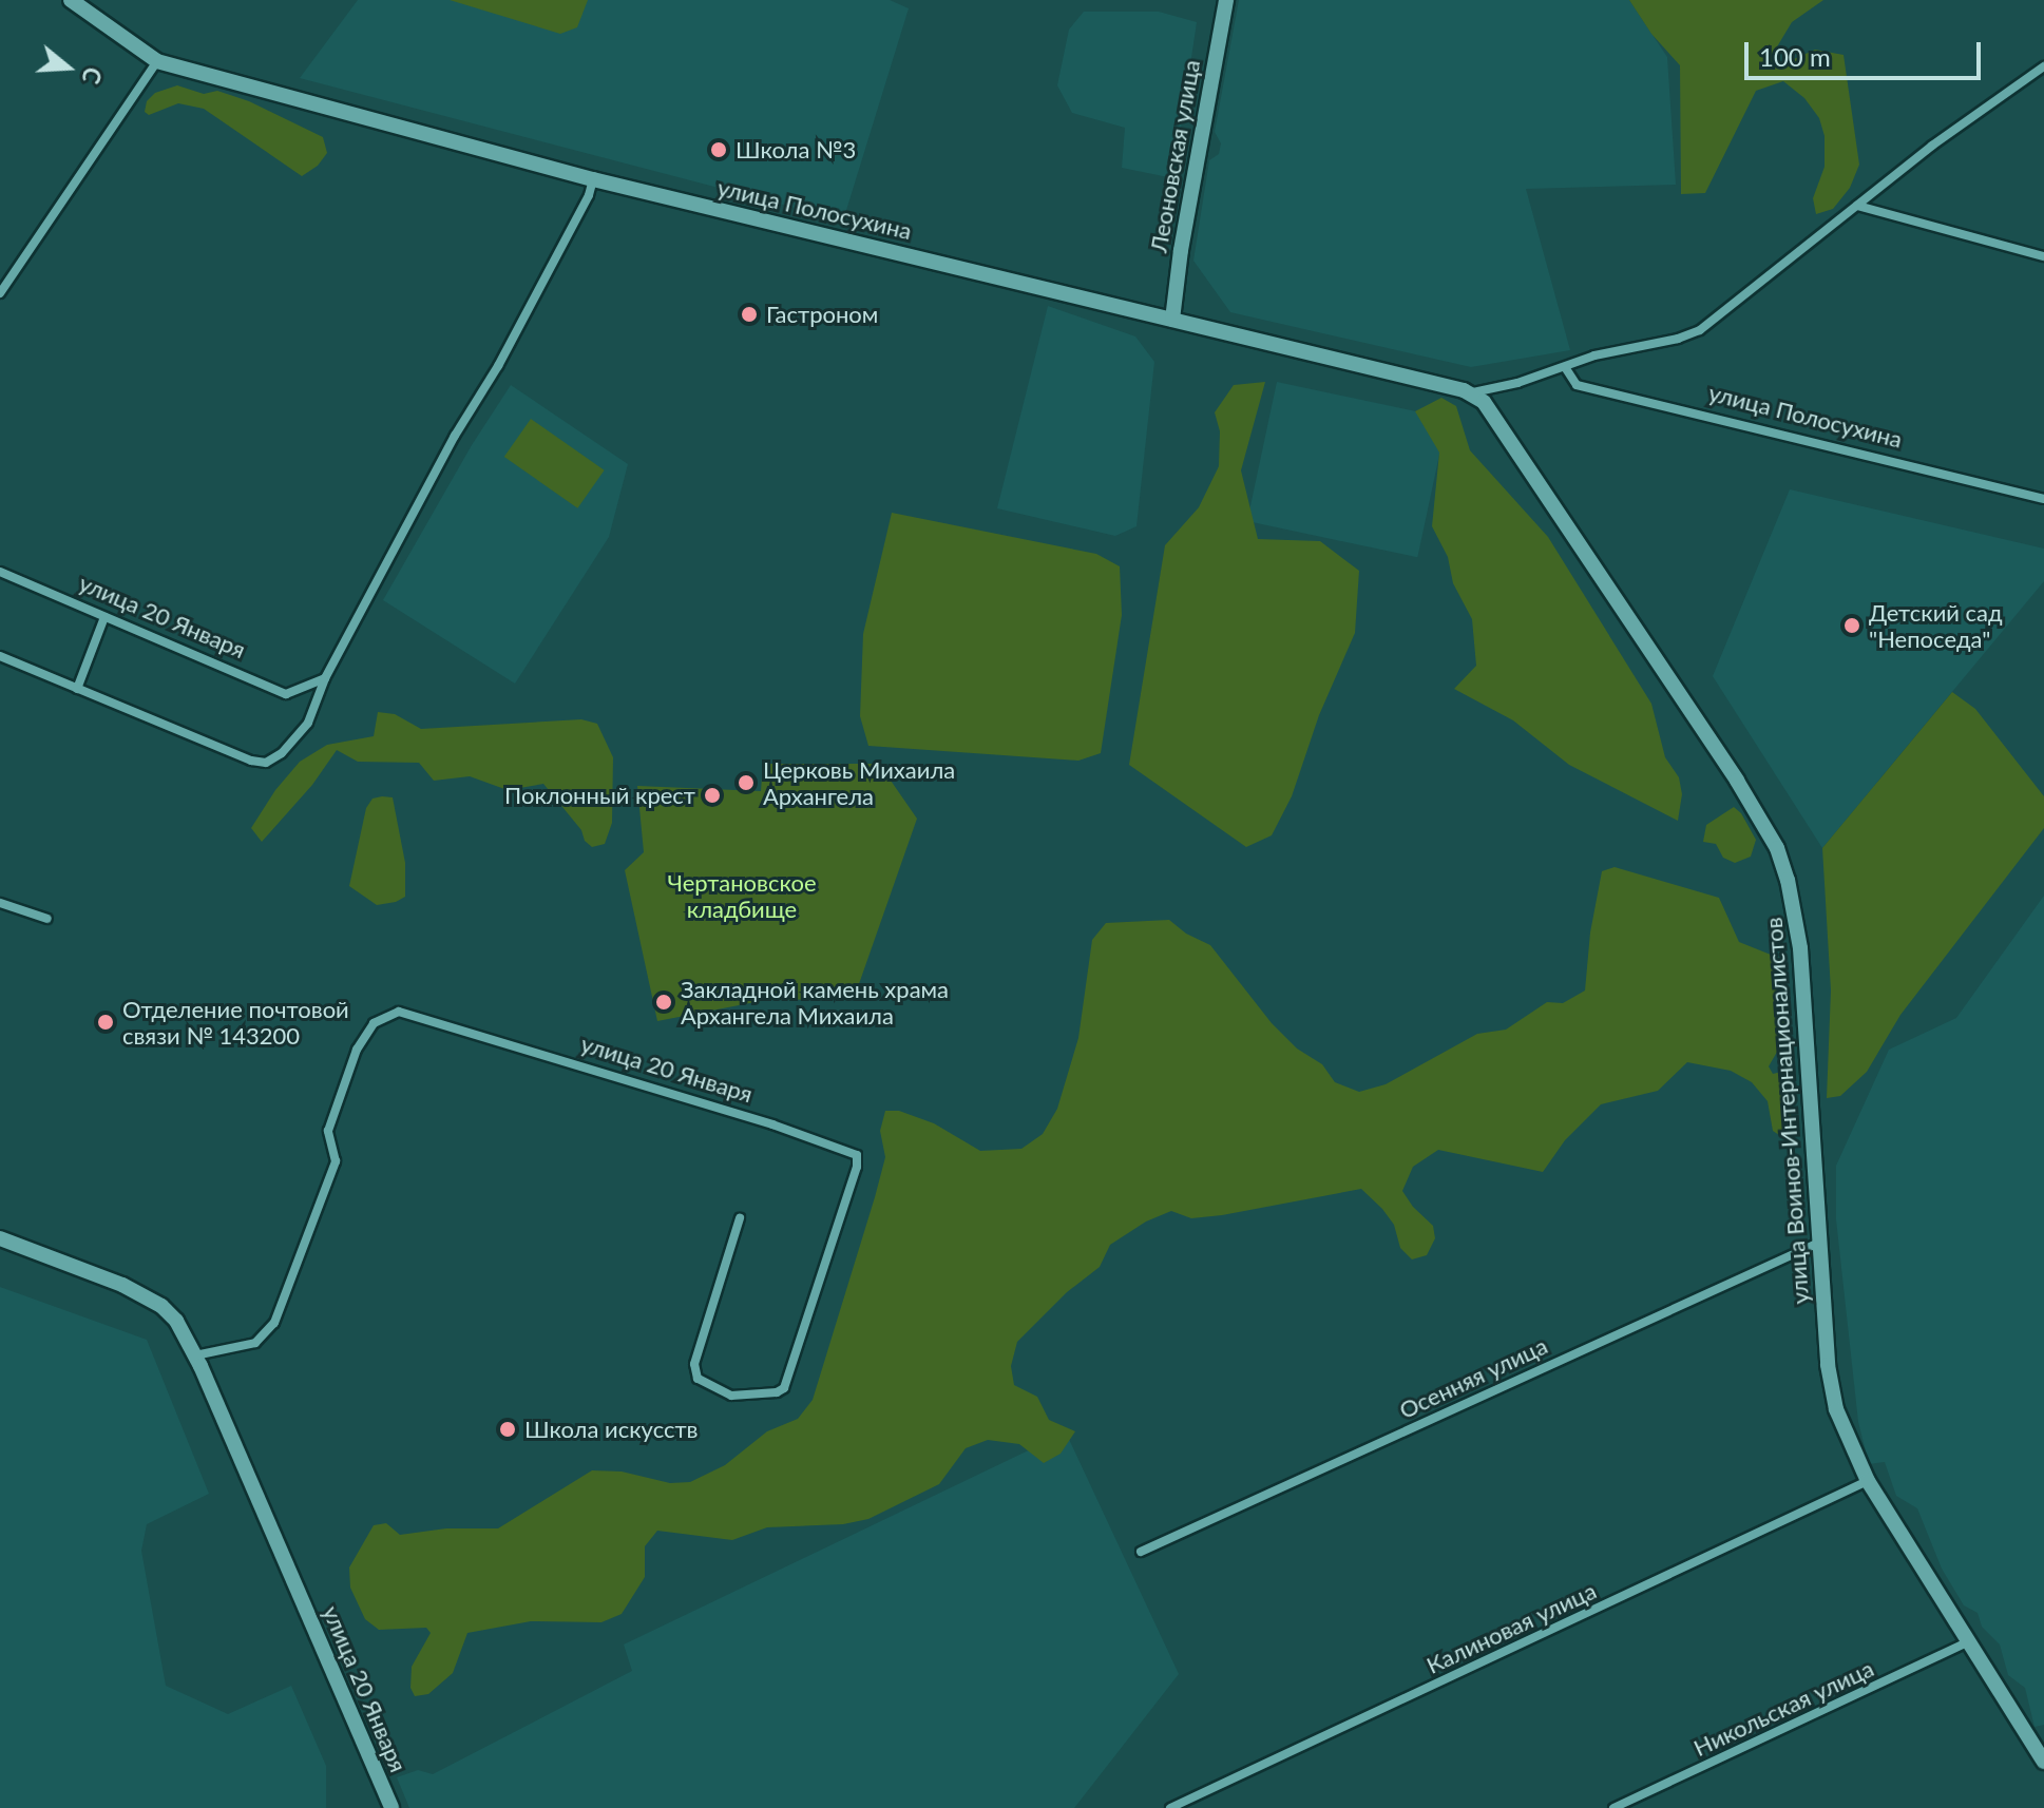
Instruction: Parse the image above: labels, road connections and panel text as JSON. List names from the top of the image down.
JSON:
{
  "streets": {
    "street": [
      "Леоновская улица",
      "улица Полосухина",
      "улица 20 Января",
      "улица Воинов-Интернационалистов",
      "Осенняя улица",
      "Калиновая улица",
      "Никольская улица"
    ]
  },
  "crossings": [
    ["Леоновская улица", "улица Полосухина"],
    ["улица Полосухина", "улица Воинов-Интернационалистов"],
    ["улица Воинов-Интернационалистов", "Осенняя улица"],
    ["улица Воинов-Интернационалистов", "Калиновая улица"],
    ["улица Воинов-Интернационалистов", "Никольская улица"]
  ],
  "parks": ["Чертановское кладбище"],
  "places": [
    "Школа №3",
    "Гастроном",
    "Детский сад \"Непоседа\"",
    "Церковь Михаила Архангела",
    "Поклонный крест",
    "Закладной камень храма Архангела Михаила",
    "Отделение почтовой связи № 143200",
    "Школа искусств"
  ],
  "scale_bar": "100 m",
  "north": "right"
}
